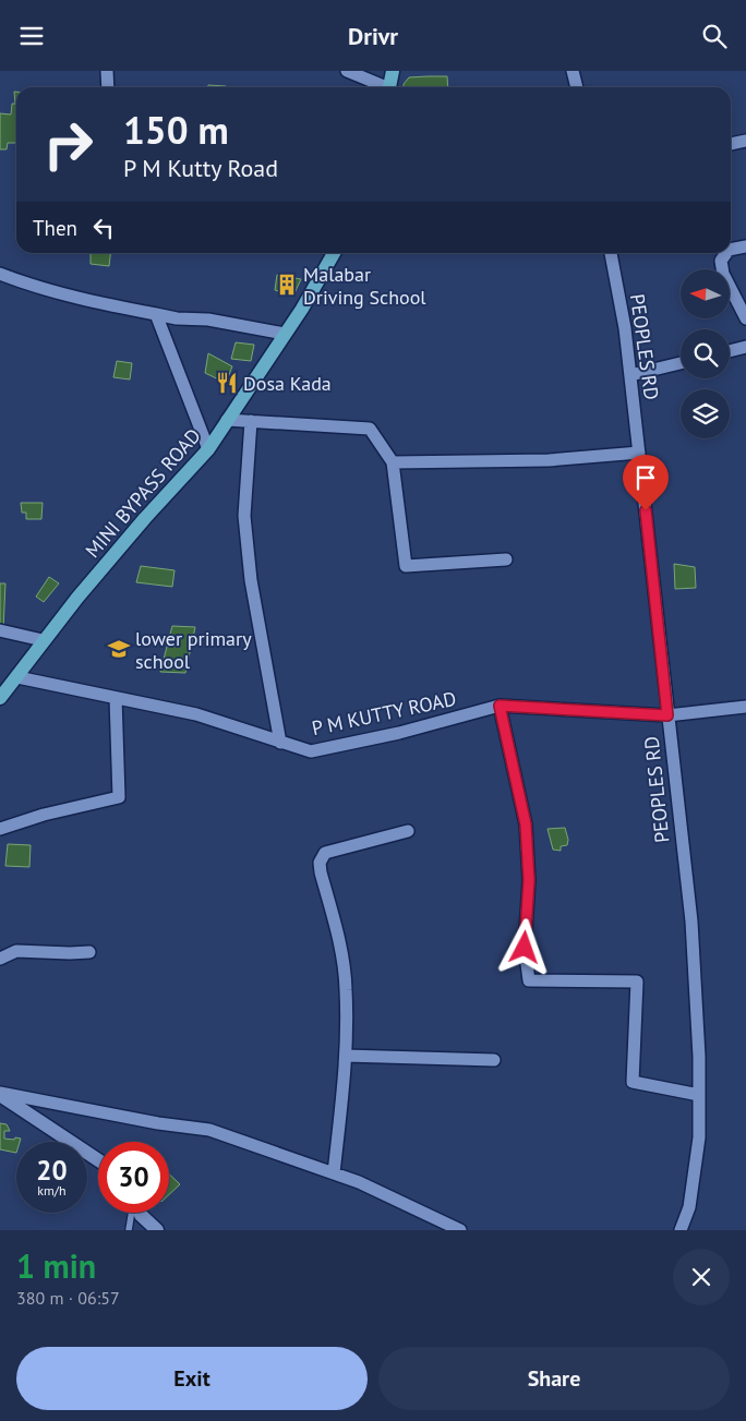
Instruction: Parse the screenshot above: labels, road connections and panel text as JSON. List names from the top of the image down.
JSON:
{
  "streets": {
    "main road": ["MINI BYPASS ROAD"],
    "street": ["PEOPLES RD", "P M KUTTY ROAD"]
  },
  "crossings": [
    ["PEOPLES RD", "P M KUTTY ROAD"],
    ["MINI BYPASS ROAD", "P M KUTTY ROAD"]
  ],
  "places": {
    "building": ["Malabar Driving School"],
    "restaurant": ["Dosa Kada"],
    "school or university": ["lower primary school"]
  },
  "north": "left",
  "page": {
    "header": "Drivr",
    "turn": ["150 m", "P M Kutty Road"],
    "then": "Then",
    "speed": "20 km/h",
    "limit": "30",
    "heading": ["1 min", "380 m · 06:57"],
    "buttons": ["Exit", "Share"]
  }
}
